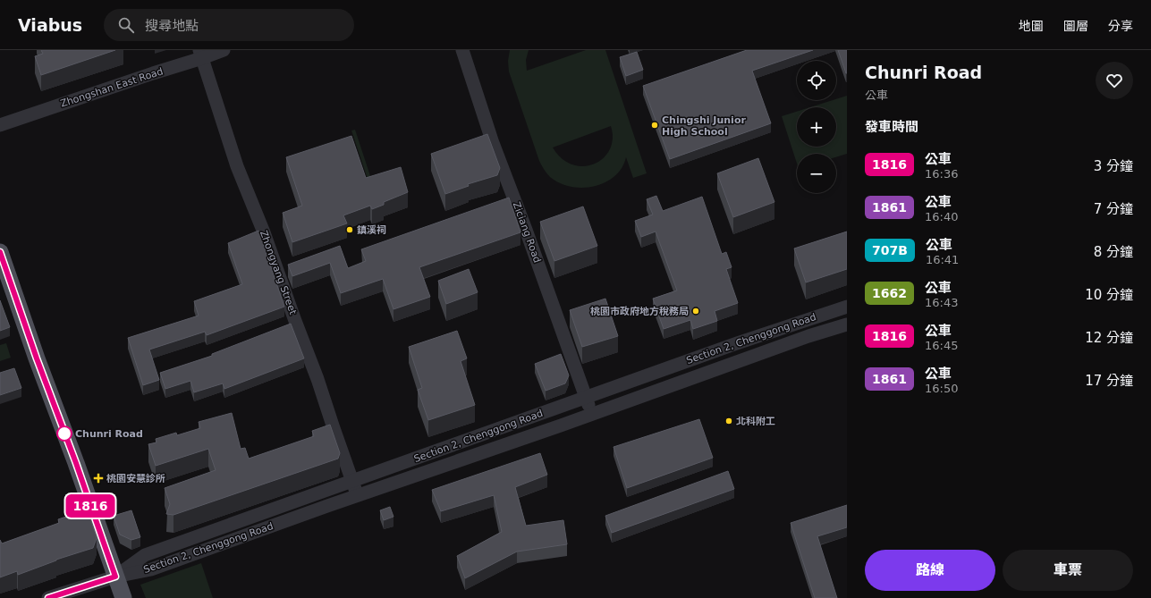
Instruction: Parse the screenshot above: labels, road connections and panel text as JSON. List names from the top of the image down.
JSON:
{
  "streets": {
    "street": [
      "Zhongshan East Road",
      "Ziciang Road",
      "Zhongyang Street",
      "Section 2, Chenggong Road"
    ]
  },
  "crossings": [
    ["Zhongshan East Road", "Zhongyang Street"],
    ["Ziciang Road", "Section 2, Chenggong Road"],
    ["Zhongyang Street", "Section 2, Chenggong Road"]
  ],
  "places": {
    "other": [
      "Chingshi Junior High School",
      "鎮溪祠",
      "桃園市政府地方稅務局",
      "北科附工",
      "Chunri Road"
    ],
    "health": ["桃園安慧診所"]
  },
  "lines": ["bus line 1816"],
  "page": {
    "header": "Viabus",
    "search": "搜尋地點",
    "nav": ["地圖", "圖層", "分享"],
    "on_map": "1816",
    "heading": [
      ["Chunri Road", "公車"],
      "發車時間"
    ],
    "map_buttons": ["+", "−"],
    "list": [
      {
        "mark": "1816",
        "name": "公車",
        "note": "16:36",
        "value": "3 分鐘"
      },
      {
        "mark": "1861",
        "name": "公車",
        "note": "16:40",
        "value": "7 分鐘"
      },
      {
        "mark": "707B",
        "name": "公車",
        "note": "16:41",
        "value": "8 分鐘"
      },
      {
        "mark": "1662",
        "name": "公車",
        "note": "16:43",
        "value": "10 分鐘"
      },
      {
        "mark": "1816",
        "name": "公車",
        "note": "16:45",
        "value": "12 分鐘"
      },
      {
        "mark": "1861",
        "name": "公車",
        "note": "16:50",
        "value": "17 分鐘"
      }
    ],
    "buttons": ["路線", "車票"]
  }
}
